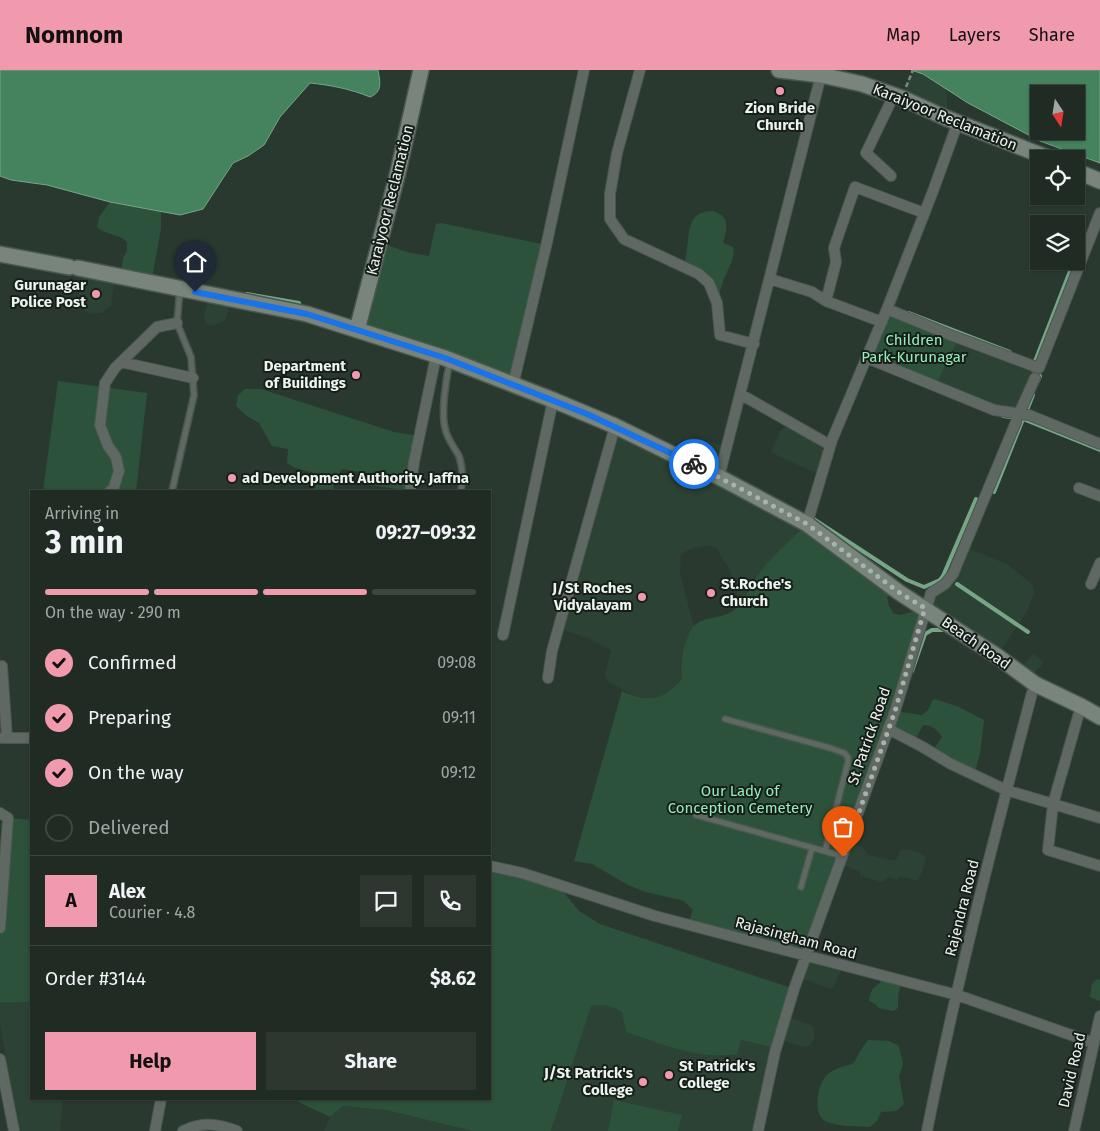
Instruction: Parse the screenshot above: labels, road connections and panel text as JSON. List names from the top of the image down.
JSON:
{
  "streets": {
    "main road": ["Karaiyoor Reclamation", "Beach Road"],
    "street": [
      "St Patrick Road",
      "Rajendra Road",
      "Rajasingham Road",
      "David Road"
    ]
  },
  "crossings": [
    ["Karaiyoor Reclamation", "Beach Road"],
    ["Beach Road", "St Patrick Road"],
    ["St Patrick Road", "Rajasingham Road"],
    ["Rajendra Road", "Rajasingham Road"],
    ["Rajasingham Road", "David Road"]
  ],
  "parks": ["Children Park-Kurunagar", "Our Lady of Conception Cemetery"],
  "places": [
    "Zion Bride Church",
    "Gurunagar Police Post",
    "Department of Buildings",
    "ad Development Authority. Jaffna",
    "St.Roche's Church",
    "J/St Roches Vidyalayam",
    "St Patrick's College",
    "J/St Patrick's College"
  ],
  "north": "bottom",
  "page": {
    "header": "Nomnom",
    "nav": ["Map", "Layers", "Share"],
    "heading": ["3 min", "Arriving in", "09:27–09:32"],
    "panel": [
      "Alex",
      "Courier · 4.8",
      "Order #3144",
      "$8.62"
    ],
    "bar": "On the way · 290 m",
    "list": [
      ["Confirmed", "09:08"],
      ["Preparing", "09:11"],
      ["On the way", "09:12"],
      "Delivered"
    ],
    "round": "A",
    "buttons": ["Help", "Share"]
  }
}
